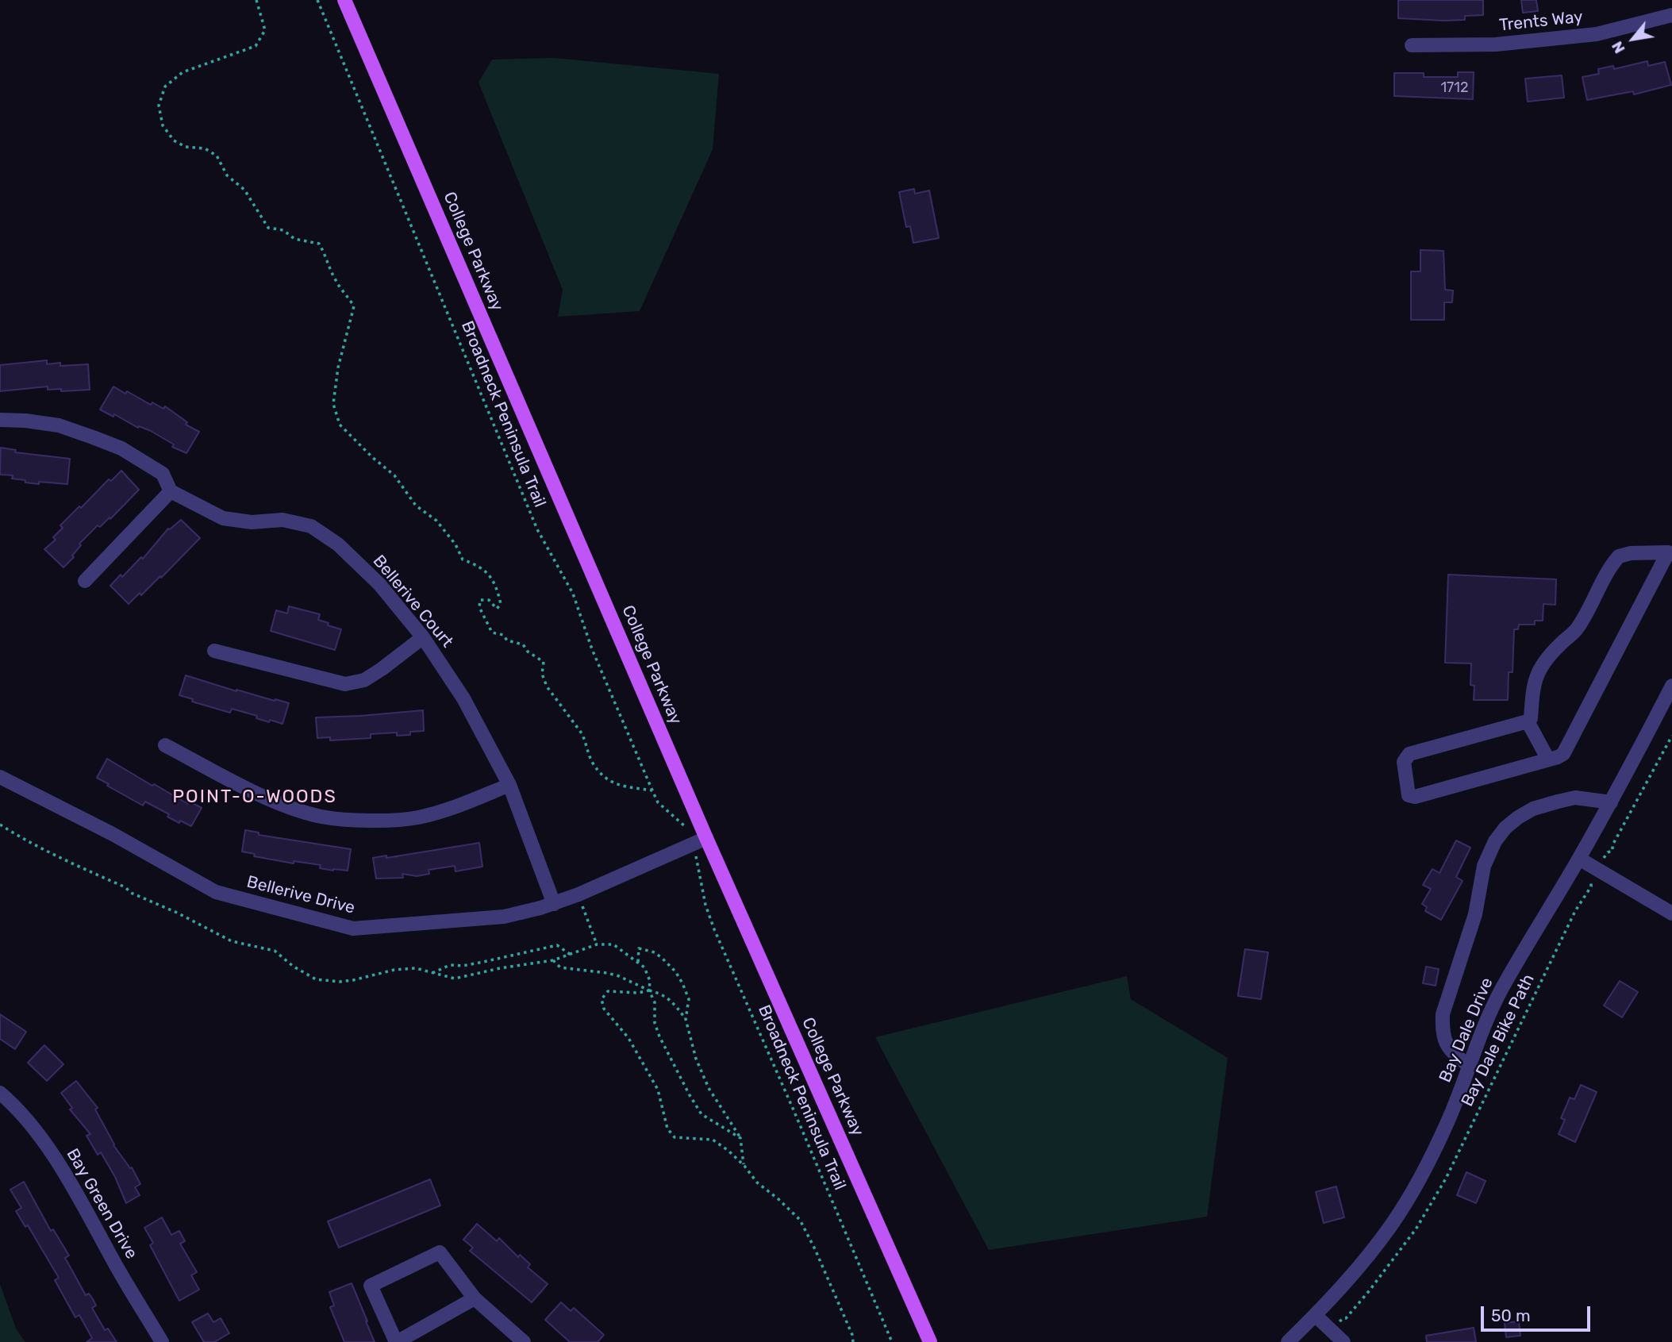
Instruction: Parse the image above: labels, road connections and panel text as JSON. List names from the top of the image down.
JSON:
{
  "streets": {
    "main road": ["College Parkway"],
    "street": [
      "Trents Way",
      "Bellerive Court",
      "Bellerive Drive",
      "Bay Dale Drive",
      "Bay Green Drive"
    ],
    "path": ["Broadneck Peninsula Trail", "Bay Dale Bike Path"]
  },
  "crossings": [
    ["College Parkway", "Bellerive Drive"],
    ["Bellerive Court", "Bellerive Drive"]
  ],
  "districts": ["POINT-O-WOODS"],
  "house_numbers": ["1712"],
  "scale_bar": "50 m",
  "north": "bottom left"
}
